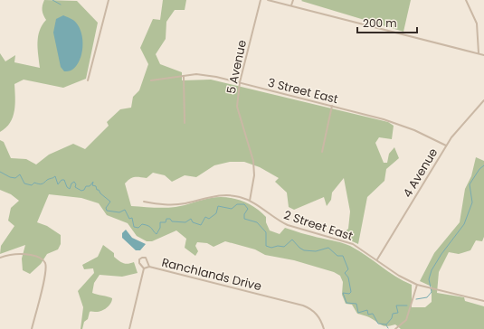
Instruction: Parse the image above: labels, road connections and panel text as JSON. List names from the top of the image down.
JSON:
{
  "streets": {
    "street": [
      "5 Avenue",
      "3 Street East",
      "4 Avenue",
      "2 Street East",
      "Ranchlands Drive"
    ]
  },
  "crossings": [
    ["5 Avenue", "3 Street East"],
    ["5 Avenue", "2 Street East"],
    ["3 Street East", "4 Avenue"],
    ["4 Avenue", "2 Street East"]
  ],
  "scale_bar": "200 m"
}
